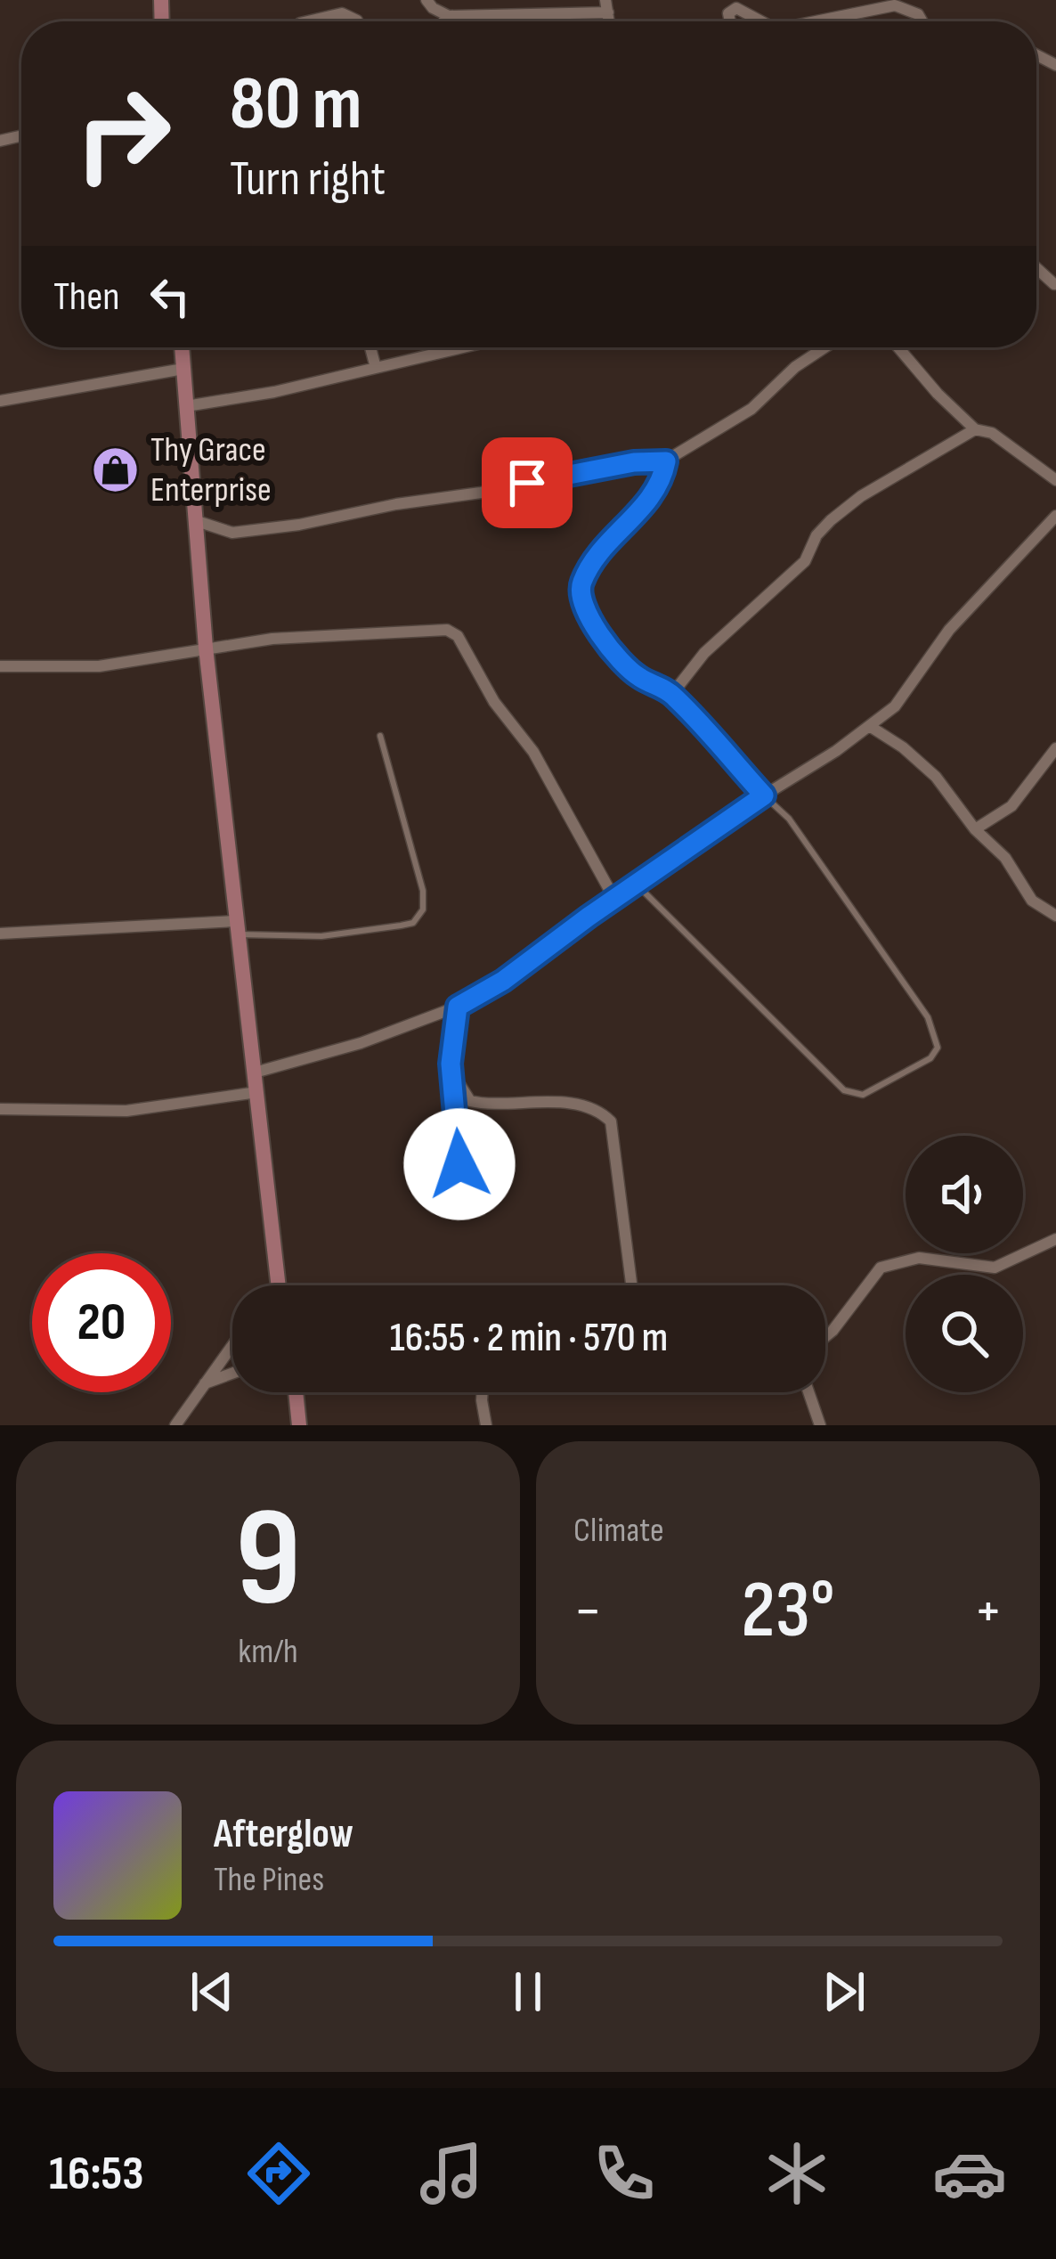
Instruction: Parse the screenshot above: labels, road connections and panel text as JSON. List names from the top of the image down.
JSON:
{
  "places": {
    "shop": ["Thy Grace Enterprise"]
  },
  "page": {
    "turn": ["80 m", "Turn right"],
    "then": "Then",
    "limit": "20",
    "trip": "16:55 · 2 min · 570 m",
    "tile": [
      ["9", "km/h"],
      "Climate"
    ],
    "heat": ["−", "23°", "+"],
    "song": ["Afterglow", "The Pines"],
    "tabs": "16:53"
  }
}
